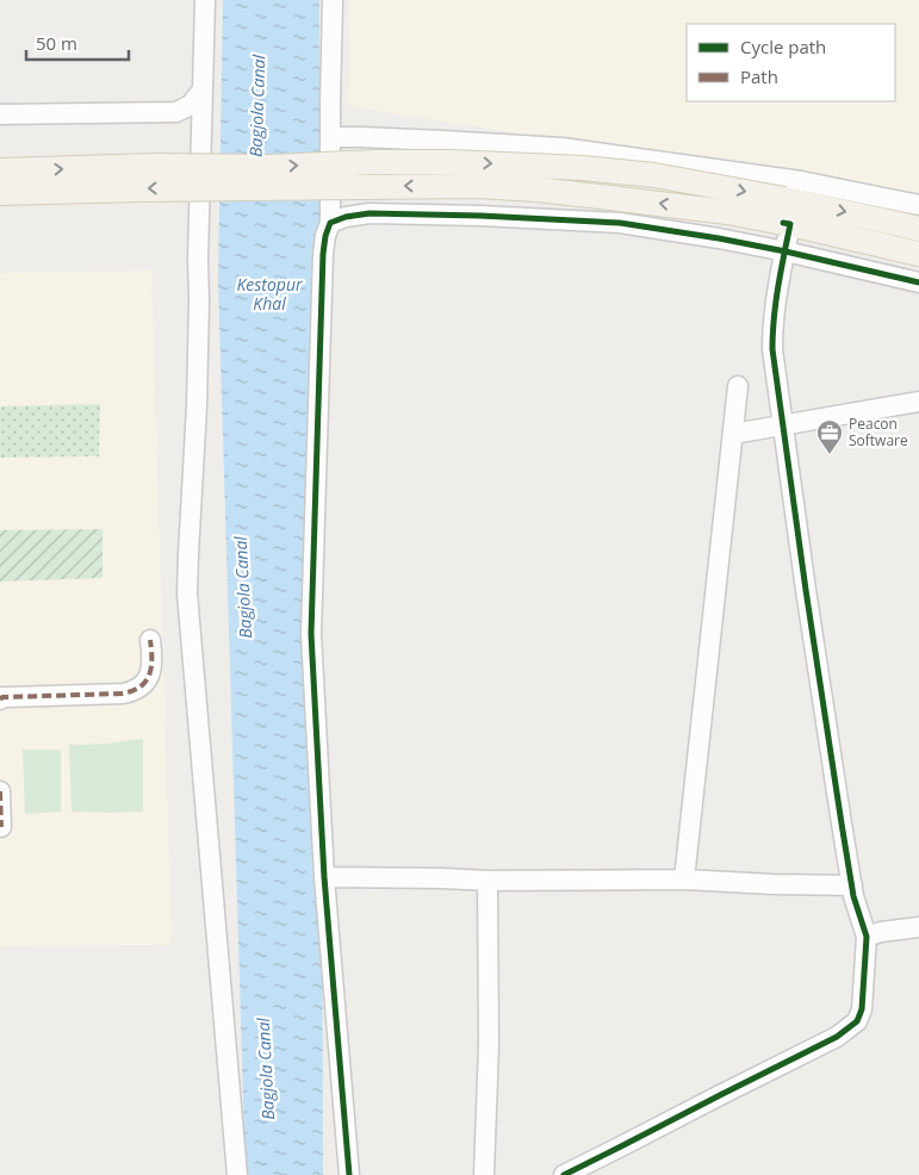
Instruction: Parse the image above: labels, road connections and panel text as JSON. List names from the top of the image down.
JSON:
{
  "water": ["Bagjola Canal", "Kestopur Khal"],
  "places": {
    "office": ["Peacon Software"]
  },
  "legend": ["Cycle path", "Path"],
  "scale_bar": "50 m"
}
